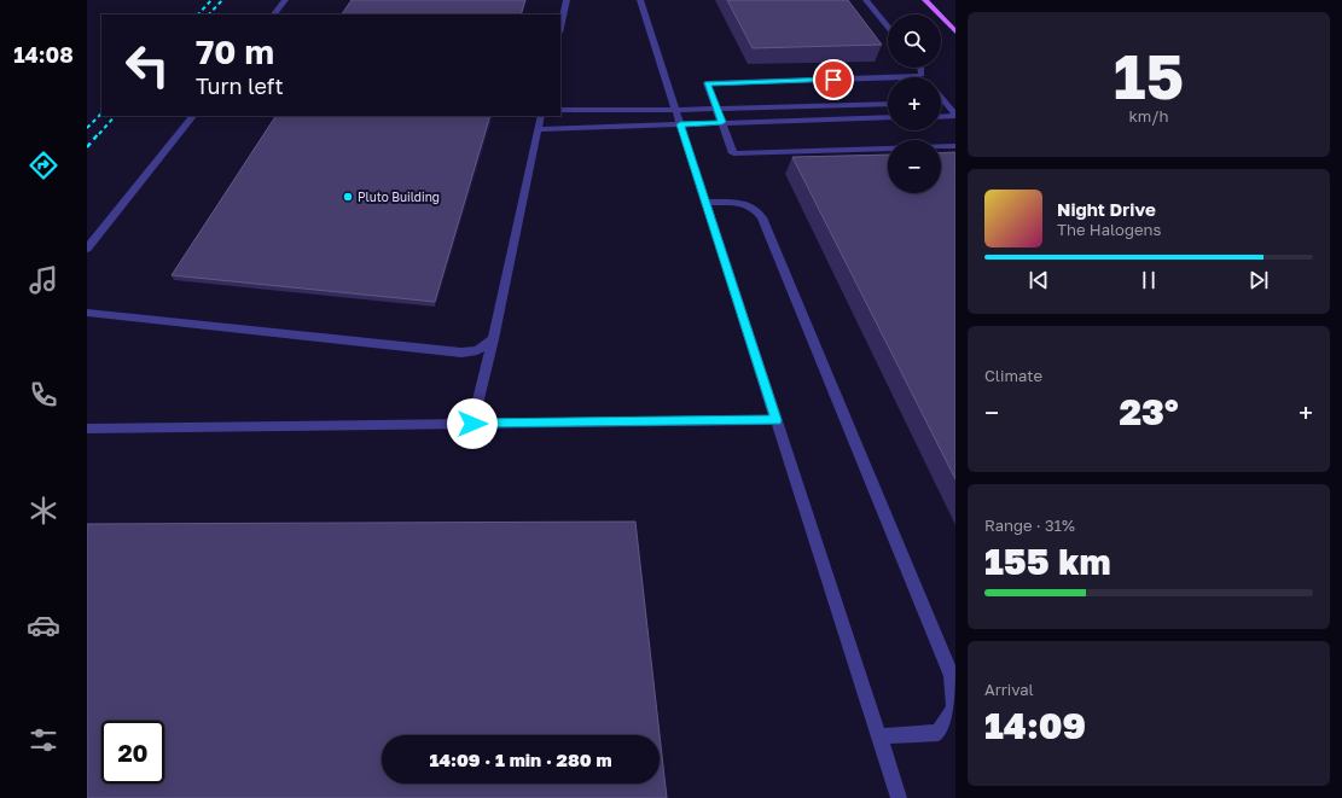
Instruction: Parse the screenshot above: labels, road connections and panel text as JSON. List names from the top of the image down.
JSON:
{
  "places": ["Pluto Building"],
  "page": {
    "tabs": "14:08",
    "tile": [
      ["15", "km/h"],
      "Climate",
      ["Range · 31%", "155 km"],
      ["Arrival", "14:09"]
    ],
    "map_buttons": ["+", "−"],
    "turn": ["70 m", "Turn left"],
    "song": ["Night Drive", "The Halogens"],
    "heat": ["−", "23°", "+"],
    "limit": "20",
    "trip": "14:09 · 1 min · 280 m"
  }
}
